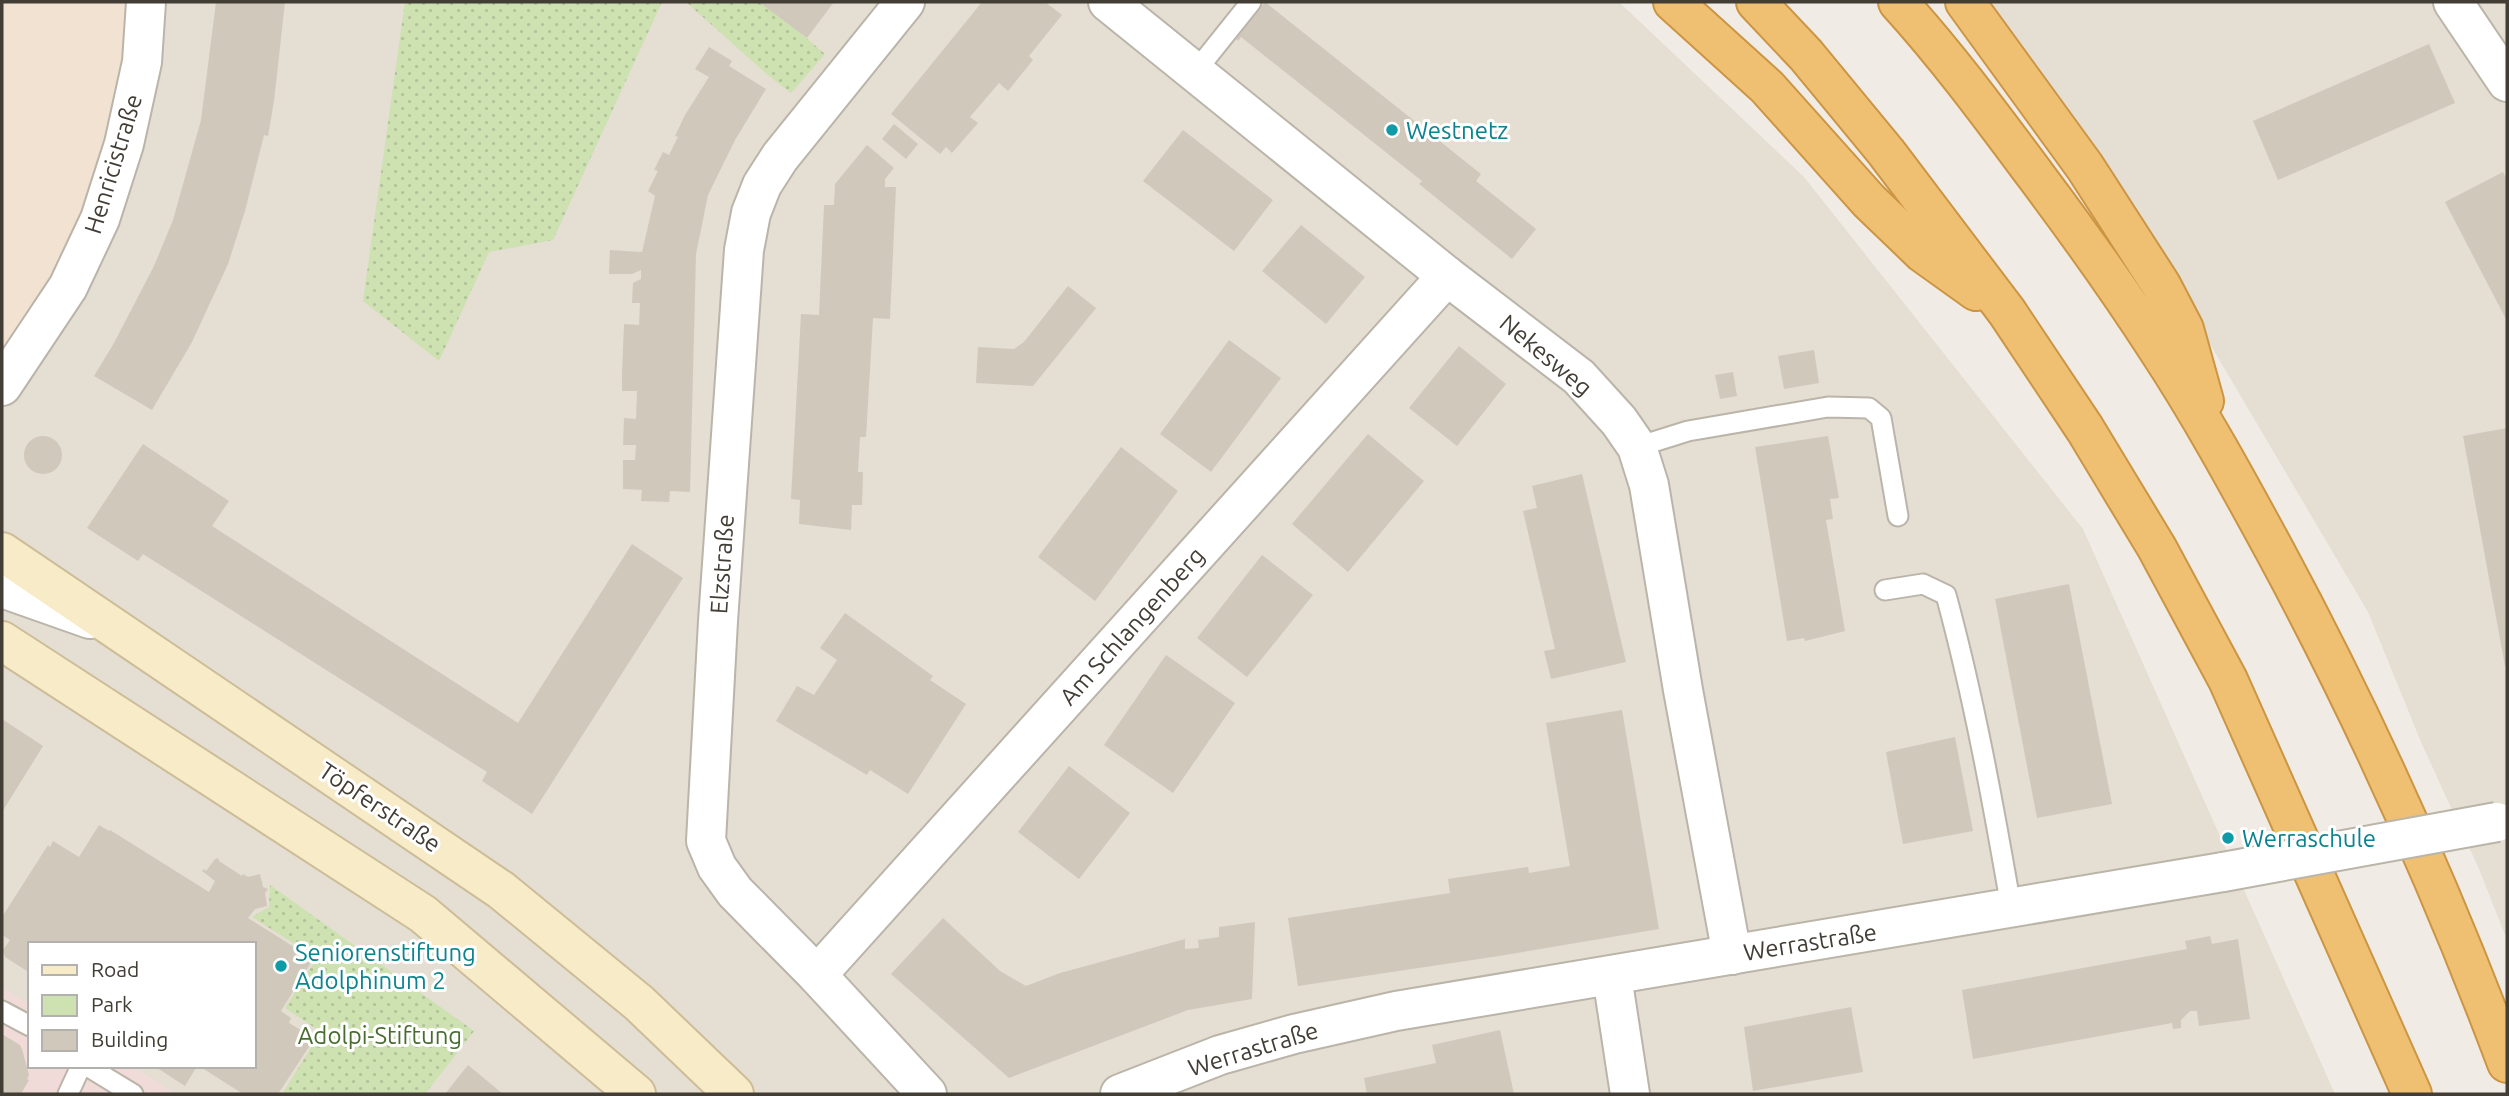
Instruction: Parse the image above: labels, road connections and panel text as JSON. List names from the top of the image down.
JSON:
{
  "streets": {
    "main road": ["Töpferstraße"],
    "street": [
      "Henricistraße",
      "Nekesweg",
      "Elzstraße",
      "Am Schlangenberg",
      "Werrastraße"
    ]
  },
  "crossings": [
    ["Nekesweg", "Am Schlangenberg"],
    ["Nekesweg", "Werrastraße"],
    ["Elzstraße", "Am Schlangenberg"]
  ],
  "parks": ["Adolpi-Stiftung"],
  "places": ["Westnetz", "Werraschule", "Seniorenstiftung Adolphinum 2"],
  "legend": ["Road", "Park", "Building"]
}
